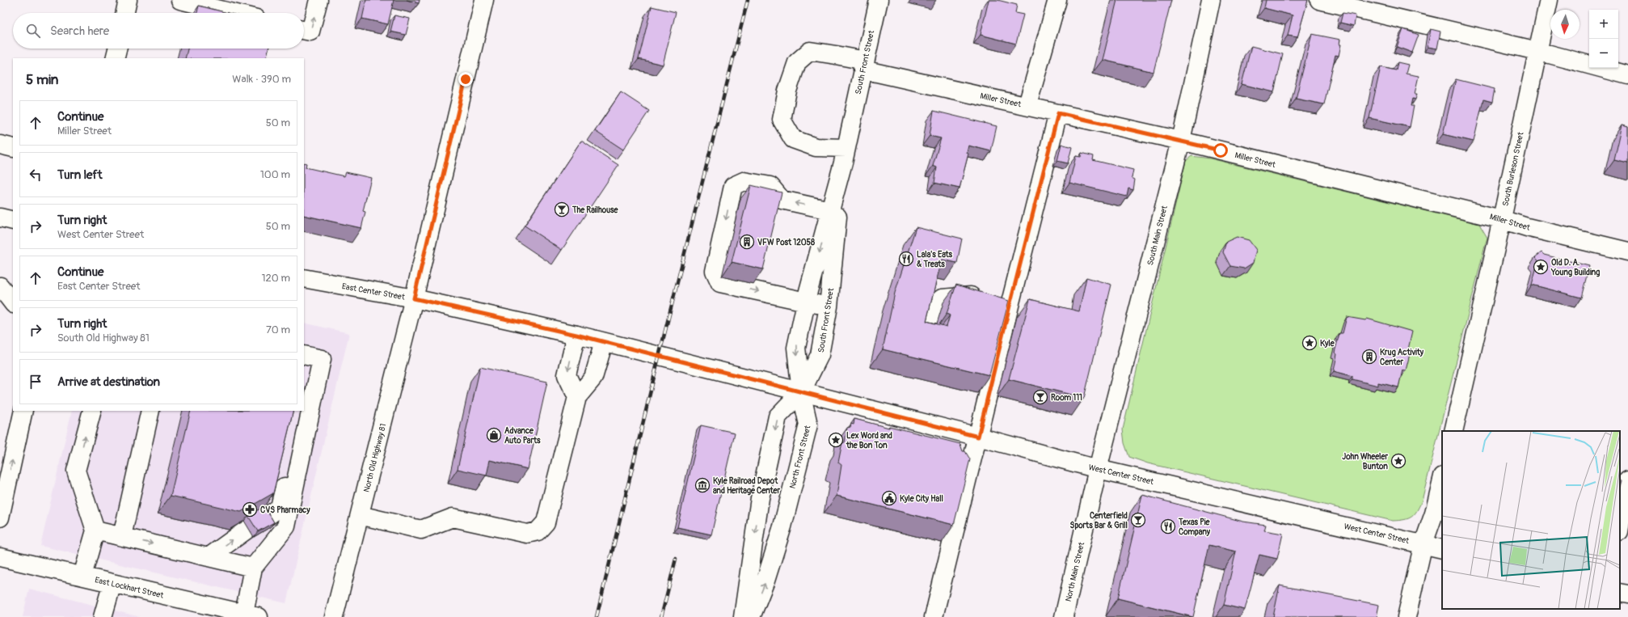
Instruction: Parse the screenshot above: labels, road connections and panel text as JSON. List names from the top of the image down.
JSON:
{
  "streets": {
    "street": [
      "South Front Street",
      "Miller Street",
      "South Burleson Street",
      "South Main Street",
      "East Center Street",
      "North Front Street",
      "North Old Highway 81",
      "West Center Street",
      "North Main Street",
      "East Lockhart Street"
    ]
  },
  "crossings": [
    ["South Front Street", "Miller Street"],
    ["South Front Street", "East Center Street"],
    ["South Front Street", "North Front Street"],
    ["South Front Street", "West Center Street"],
    ["Miller Street", "South Burleson Street"],
    ["Miller Street", "South Main Street"],
    ["South Main Street", "West Center Street"],
    ["South Main Street", "North Main Street"],
    ["East Center Street", "North Front Street"],
    ["East Center Street", "North Old Highway 81"],
    ["East Center Street", "West Center Street"],
    ["North Front Street", "West Center Street"],
    ["West Center Street", "North Main Street"]
  ],
  "places": {
    "bar": ["The Railhouse", "Room 111", "Centerfield Sports Bar & Grill"],
    "building": ["VFW Post 12058", "Krug Activity Center"],
    "restaurant": ["Lala's Eats & Treats", "Texas Pie Company"],
    "place": [
      "Old D. A. Young Building",
      "Kyle",
      "Lex Word and the Bon Ton",
      "John Wheeler Bunton"
    ],
    "shop": ["Advance Auto Parts"],
    "museum": ["Kyle Railroad Depot and Heritage Center"],
    "public building": ["Kyle City Hall"],
    "pharmacy": ["CVS Pharmacy"]
  },
  "north": "bottom",
  "page": {
    "map_buttons": ["+", "−"],
    "search": "Search here",
    "heading": ["5 min", "Walk · 390 m"],
    "list": [
      ["Continue", "Miller Street", "50 m"],
      ["Turn left", "100 m"],
      ["Turn right", "West Center Street", "50 m"],
      ["Continue", "East Center Street", "120 m"],
      ["Turn right", "South Old Highway 81", "70 m"],
      "Arrive at destination"
    ]
  }
}
